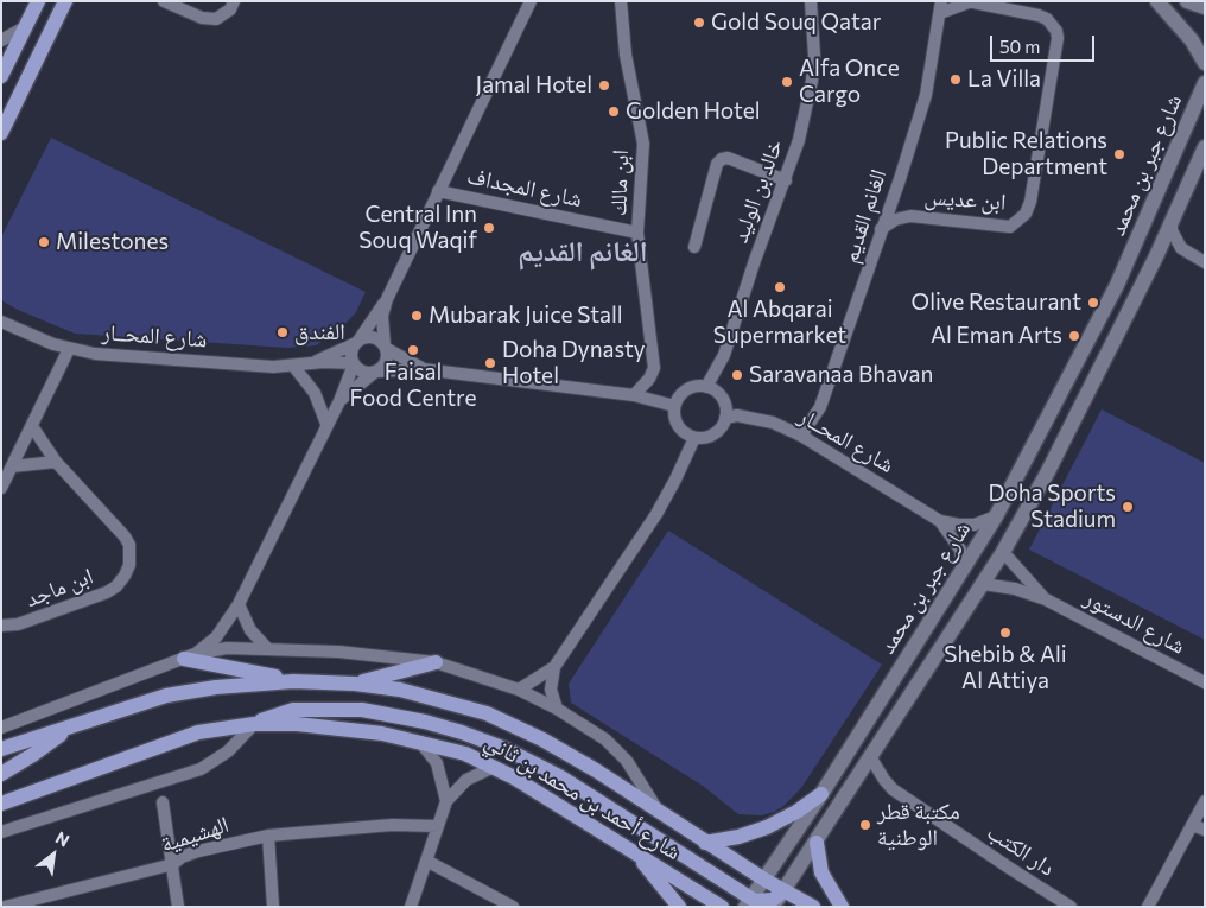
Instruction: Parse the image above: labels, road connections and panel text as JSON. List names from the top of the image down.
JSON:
{
  "streets": {
    "main road": ["شارع أحمد بن محمد بن ثاني"],
    "street": [
      "شارع جبر بن محمد",
      "ابن مالك",
      "شارع المجداف",
      "خالد بن الوليد",
      "ابن عديس",
      "الغانم القديم",
      "شارع المحــار",
      "ابن ماجد",
      "شارع الدستور",
      "الهشيمية",
      "دار الكتب"
    ]
  },
  "crossings": [
    ["شارع جبر بن محمد", "شارع المحــار"],
    ["شارع جبر بن محمد", "شارع الدستور"],
    ["شارع جبر بن محمد", "شارع أحمد بن محمد بن ثاني"],
    ["شارع جبر بن محمد", "دار الكتب"],
    ["ابن مالك", "شارع المجداف"],
    ["خالد بن الوليد", "شارع المحــار"],
    ["ابن عديس", "الغانم القديم"],
    ["الغانم القديم", "شارع المحــار"]
  ],
  "districts": ["الغانم القديم"],
  "places": [
    "Gold Souq Qatar",
    "La Villa",
    "Alfa Once Cargo",
    "Jamal Hotel",
    "Golden Hotel",
    "Public Relations Department",
    "Central Inn Souq Waqif",
    "Milestones",
    "Al Abqarai Supermarket",
    "Olive Restaurant",
    "Mubarak Juice Stall",
    "الفندق",
    "Al Eman Arts",
    "Faisal Food Centre",
    "Doha Dynasty Hotel",
    "Saravanaa Bhavan",
    "Doha Sports Stadium",
    "Shebib & Ali Al Attiya",
    "مكتبة قطر الوطنية"
  ],
  "scale_bar": "50 m",
  "north": "top right"
}
